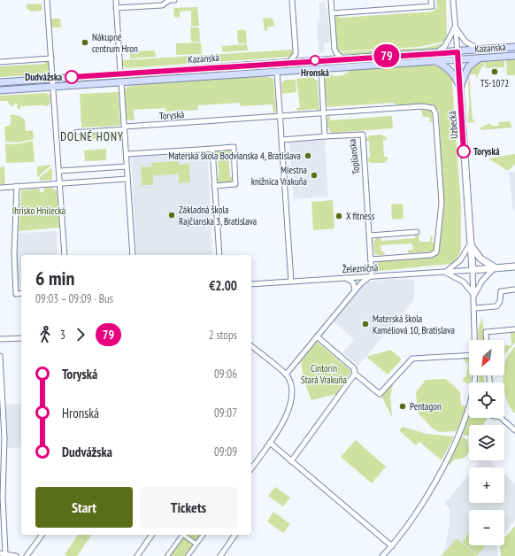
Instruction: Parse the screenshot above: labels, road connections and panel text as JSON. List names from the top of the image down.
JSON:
{
  "streets": {
    "main road": ["Kazanská"],
    "street": [
      "Toryská",
      "Uzbecká",
      "Toplianska",
      "Železničná"
    ]
  },
  "crossings": [
    ["Kazanská", "Uzbecká"],
    ["Toryská", "Toplianska"],
    ["Uzbecká", "Železničná"],
    ["Toplianska", "Železničná"]
  ],
  "districts": ["DOLNÉ HONY"],
  "parks": ["Ihrisko Hnilecká", "Cintorín Stará Vrakuňa"],
  "places": [
    "Nákupné centrum Hron",
    "Hronská",
    "TS-1072",
    "Dudvážska",
    "Toryská",
    "Materská škola Bodvianska 4, Bratislava",
    "Miestna knižnica Vrakuňa",
    "Základná škola Rajčianska 3, Bratislava",
    "X fitness",
    "Materská škola Kaméliová 10, Bratislava",
    "Pentagon"
  ],
  "lines": ["bus line 79"],
  "north": "bottom left",
  "page": {
    "on_map": "79",
    "heading": ["6 min", "09:03 – 09:09 · Bus", "€2.00"],
    "legs": ["3", "79", "2 stops"],
    "map_buttons": ["+", "−"],
    "list": [
      {
        "name": "Toryská",
        "value": "09:06"
      },
      {
        "name": "Hronská",
        "value": "09:07"
      },
      {
        "name": "Dudvážska",
        "value": "09:09"
      }
    ],
    "buttons": ["Start", "Tickets"]
  }
}
